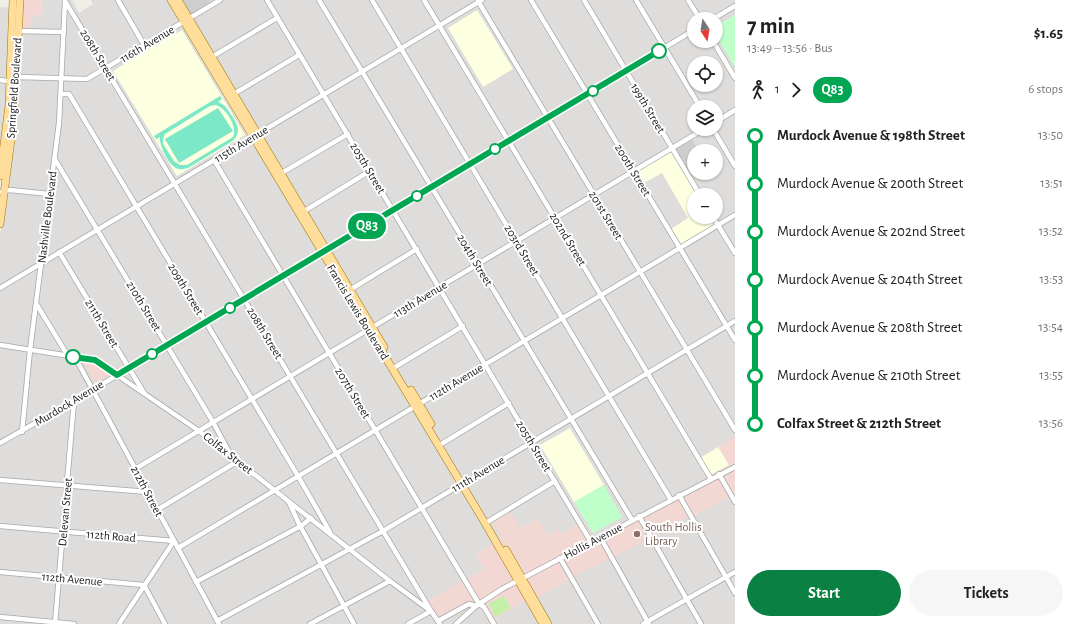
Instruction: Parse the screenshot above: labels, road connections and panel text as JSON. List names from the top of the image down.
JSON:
{
  "streets": {
    "main road": ["Springfield Boulevard", "Francis Lewis Boulevard"],
    "street": [
      "116th Avenue",
      "208th Street",
      "199th Street",
      "115th Avenue",
      "205th Street",
      "200th Street",
      "201st Street",
      "Nashville Boulevard",
      "202nd Street",
      "203rd Street",
      "204th Street",
      "209th Street",
      "113th Avenue",
      "210th Street",
      "211th Street",
      "112th Avenue",
      "207th Street",
      "Murdock Avenue",
      "Colfax Street",
      "111th Avenue",
      "212th Street",
      "Delevan Street",
      "112th Road",
      "Hollis Avenue"
    ]
  },
  "crossings": [
    ["116th Avenue", "208th Street"],
    ["116th Avenue", "Springfield Boulevard"],
    ["116th Avenue", "Nashville Boulevard"],
    ["116th Avenue", "Francis Lewis Boulevard"],
    ["208th Street", "115th Avenue"],
    ["208th Street", "Nashville Boulevard"],
    ["208th Street", "113th Avenue"],
    ["208th Street", "112th Avenue"],
    ["208th Street", "Murdock Avenue"],
    ["208th Street", "Colfax Street"],
    ["208th Street", "111th Avenue"],
    ["199th Street", "113th Avenue"],
    ["199th Street", "Murdock Avenue"],
    ["115th Avenue", "205th Street"],
    ["115th Avenue", "201st Street"],
    ["115th Avenue", "Nashville Boulevard"],
    ["115th Avenue", "202nd Street"],
    ["115th Avenue", "203rd Street"],
    ["115th Avenue", "204th Street"],
    ["115th Avenue", "209th Street"],
    ["115th Avenue", "210th Street"],
    ["115th Avenue", "Francis Lewis Boulevard"],
    ["115th Avenue", "211th Street"],
    ["115th Avenue", "207th Street"],
    ["205th Street", "113th Avenue"],
    ["205th Street", "112th Avenue"],
    ["205th Street", "Murdock Avenue"],
    ["205th Street", "111th Avenue"],
    ["205th Street", "Hollis Avenue"],
    ["200th Street", "113th Avenue"],
    ["200th Street", "112th Avenue"],
    ["200th Street", "Murdock Avenue"],
    ["200th Street", "111th Avenue"],
    ["201st Street", "113th Avenue"],
    ["201st Street", "112th Avenue"],
    ["201st Street", "Murdock Avenue"],
    ["201st Street", "111th Avenue"],
    ["Nashville Boulevard", "209th Street"],
    ["Nashville Boulevard", "210th Street"],
    ["Nashville Boulevard", "Murdock Avenue"],
    ["Nashville Boulevard", "Colfax Street"],
    ["202nd Street", "113th Avenue"],
    ["202nd Street", "112th Avenue"],
    ["202nd Street", "Murdock Avenue"],
    ["202nd Street", "111th Avenue"],
    ["202nd Street", "Hollis Avenue"],
    ["203rd Street", "113th Avenue"],
    ["203rd Street", "112th Avenue"],
    ["203rd Street", "Murdock Avenue"],
    ["203rd Street", "111th Avenue"],
    ["203rd Street", "Hollis Avenue"],
    ["204th Street", "113th Avenue"],
    ["204th Street", "112th Avenue"],
    ["204th Street", "Murdock Avenue"],
    ["204th Street", "111th Avenue"],
    ["204th Street", "Hollis Avenue"],
    ["209th Street", "113th Avenue"],
    ["209th Street", "112th Avenue"],
    ["209th Street", "Murdock Avenue"],
    ["209th Street", "Colfax Street"],
    ["113th Avenue", "210th Street"],
    ["113th Avenue", "Francis Lewis Boulevard"],
    ["113th Avenue", "207th Street"],
    ["113th Avenue", "Colfax Street"],
    ["113th Avenue", "212th Street"],
    ["210th Street", "Murdock Avenue"],
    ["210th Street", "Colfax Street"],
    ["Francis Lewis Boulevard", "112th Avenue"],
    ["Francis Lewis Boulevard", "Murdock Avenue"],
    ["Francis Lewis Boulevard", "111th Avenue"],
    ["Francis Lewis Boulevard", "Hollis Avenue"],
    ["211th Street", "Murdock Avenue"],
    ["211th Street", "Colfax Street"],
    ["112th Avenue", "207th Street"],
    ["112th Avenue", "Colfax Street"],
    ["112th Avenue", "212th Street"],
    ["112th Avenue", "Delevan Street"],
    ["207th Street", "Murdock Avenue"],
    ["207th Street", "111th Avenue"],
    ["207th Street", "Hollis Avenue"],
    ["Murdock Avenue", "Colfax Street"],
    ["Murdock Avenue", "212th Street"],
    ["Murdock Avenue", "Delevan Street"],
    ["Colfax Street", "111th Avenue"],
    ["Colfax Street", "212th Street"],
    ["111th Avenue", "212th Street"],
    ["212th Street", "112th Road"],
    ["Delevan Street", "112th Road"]
  ],
  "places": ["South Hollis Library"],
  "lines": ["bus line Q83"],
  "north": "bottom",
  "page": {
    "on_map": "Q83",
    "heading": ["7 min", "13:49 – 13:56 · Bus", "$1.65"],
    "map_buttons": ["+", "−"],
    "legs": ["1", "Q83", "6 stops"],
    "list": [
      {
        "name": "Murdock Avenue & 198th Street",
        "value": "13:50"
      },
      {
        "name": "Murdock Avenue & 200th Street",
        "value": "13:51"
      },
      {
        "name": "Murdock Avenue & 202nd Street",
        "value": "13:52"
      },
      {
        "name": "Murdock Avenue & 204th Street",
        "value": "13:53"
      },
      {
        "name": "Murdock Avenue & 208th Street",
        "value": "13:54"
      },
      {
        "name": "Murdock Avenue & 210th Street",
        "value": "13:55"
      },
      {
        "name": "Colfax Street & 212th Street",
        "value": "13:56"
      }
    ],
    "buttons": ["Start", "Tickets"]
  }
}
